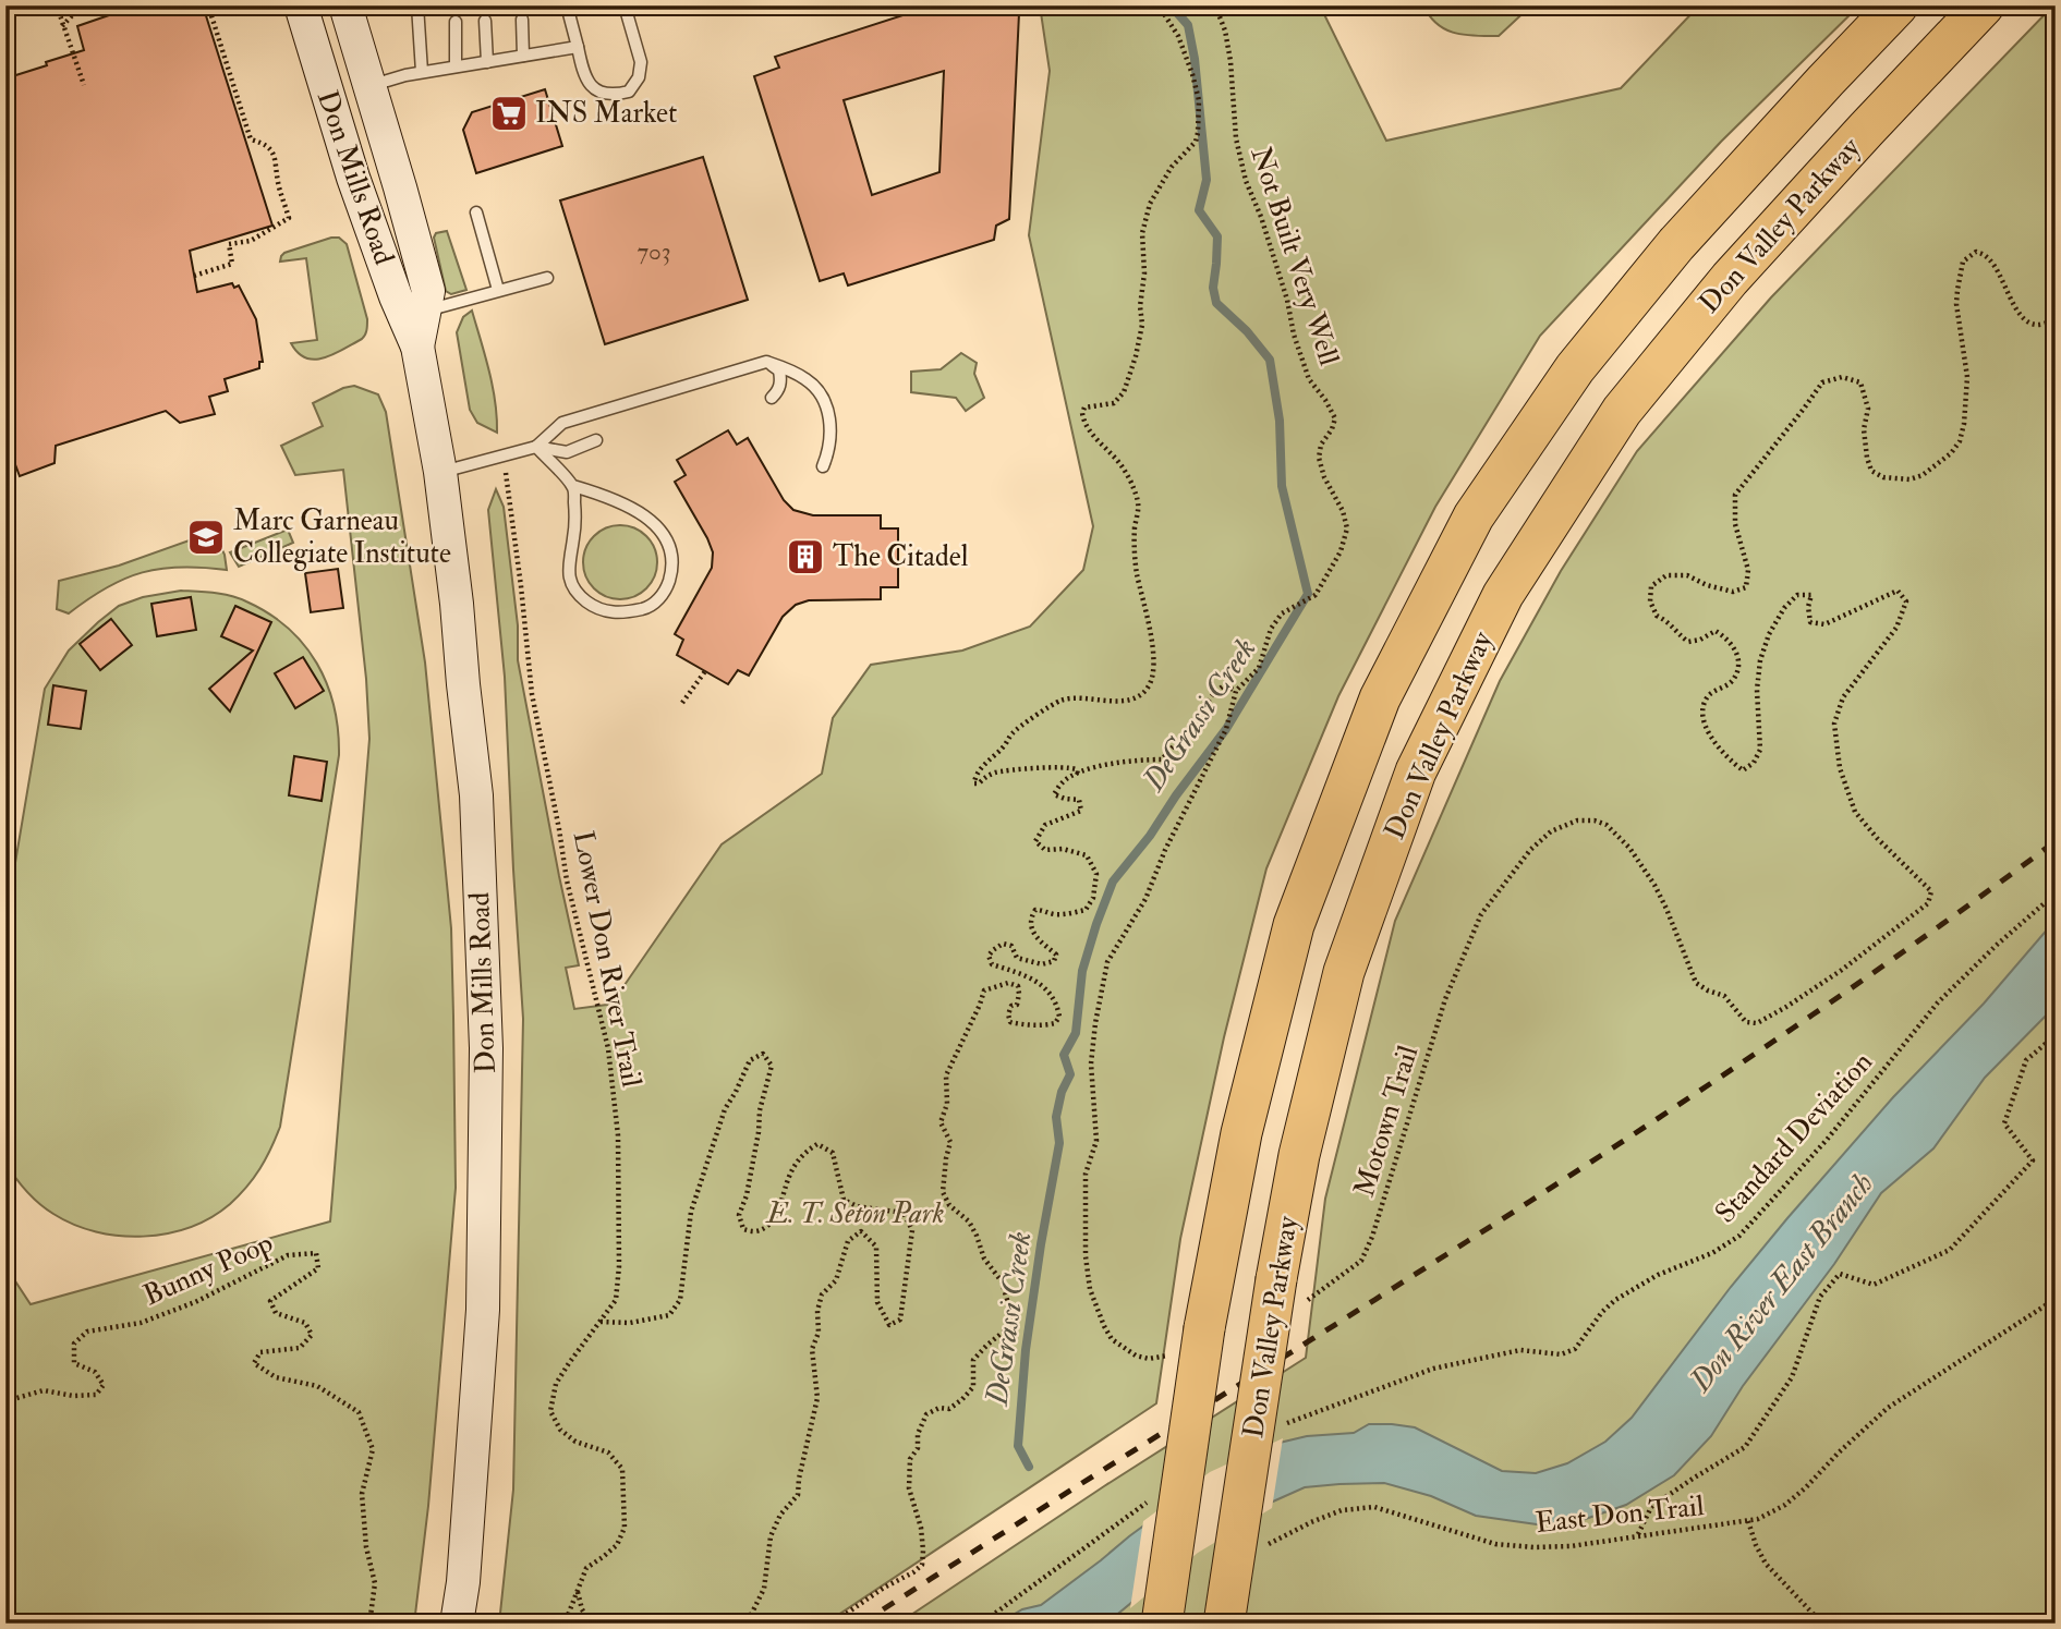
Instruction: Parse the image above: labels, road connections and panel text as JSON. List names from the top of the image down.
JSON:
{
  "streets": {
    "highway": ["Don Valley Parkway"],
    "main road": ["Don Mills Road"],
    "path": [
      "Not Built Very Well",
      "Lower Don River Trail",
      "Motown Trail",
      "Standard Deviation",
      "Bunny Poop",
      "East Don Trail"
    ]
  },
  "crossings": [
    ["Don Valley Parkway", "Motown Trail"]
  ],
  "water": ["DeGrassi Creek", "Don River East Branch"],
  "parks": ["E. T. Seton Park"],
  "places": {
    "supermarket": ["INS Market"],
    "school or university": ["Marc Garneau Collegiate Institute"],
    "building": ["The Citadel"]
  },
  "house_numbers": ["703"]
}
